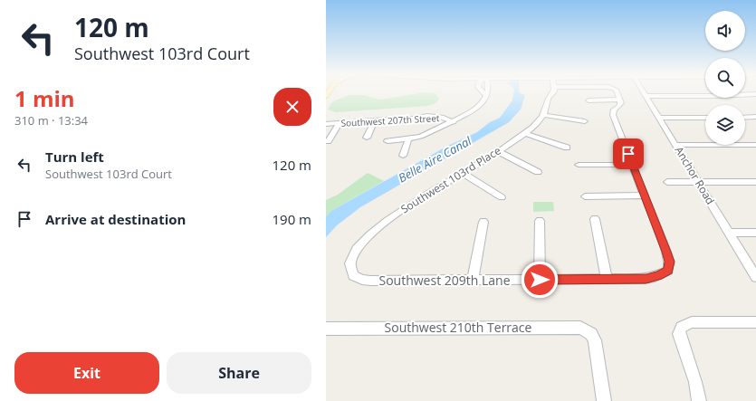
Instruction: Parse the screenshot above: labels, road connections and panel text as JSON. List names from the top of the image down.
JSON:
{
  "streets": {
    "street": [
      "Southwest 207th Street",
      "Anchor Road",
      "Southwest 103rd Place",
      "Southwest 209th Lane",
      "Southwest 210th Terrace"
    ]
  },
  "crossings": [
    ["Southwest 103rd Place", "Southwest 209th Lane"]
  ],
  "water": ["Belle Aire Canal"],
  "page": {
    "turn": ["120 m", "Southwest 103rd Court"],
    "heading": ["1 min", "310 m · 13:34"],
    "list": [
      {
        "name": "Turn left",
        "note": "Southwest 103rd Court",
        "value": "120 m"
      },
      {
        "name": "Arrive at destination",
        "value": "190 m"
      }
    ],
    "buttons": ["Exit", "Share"]
  }
}
